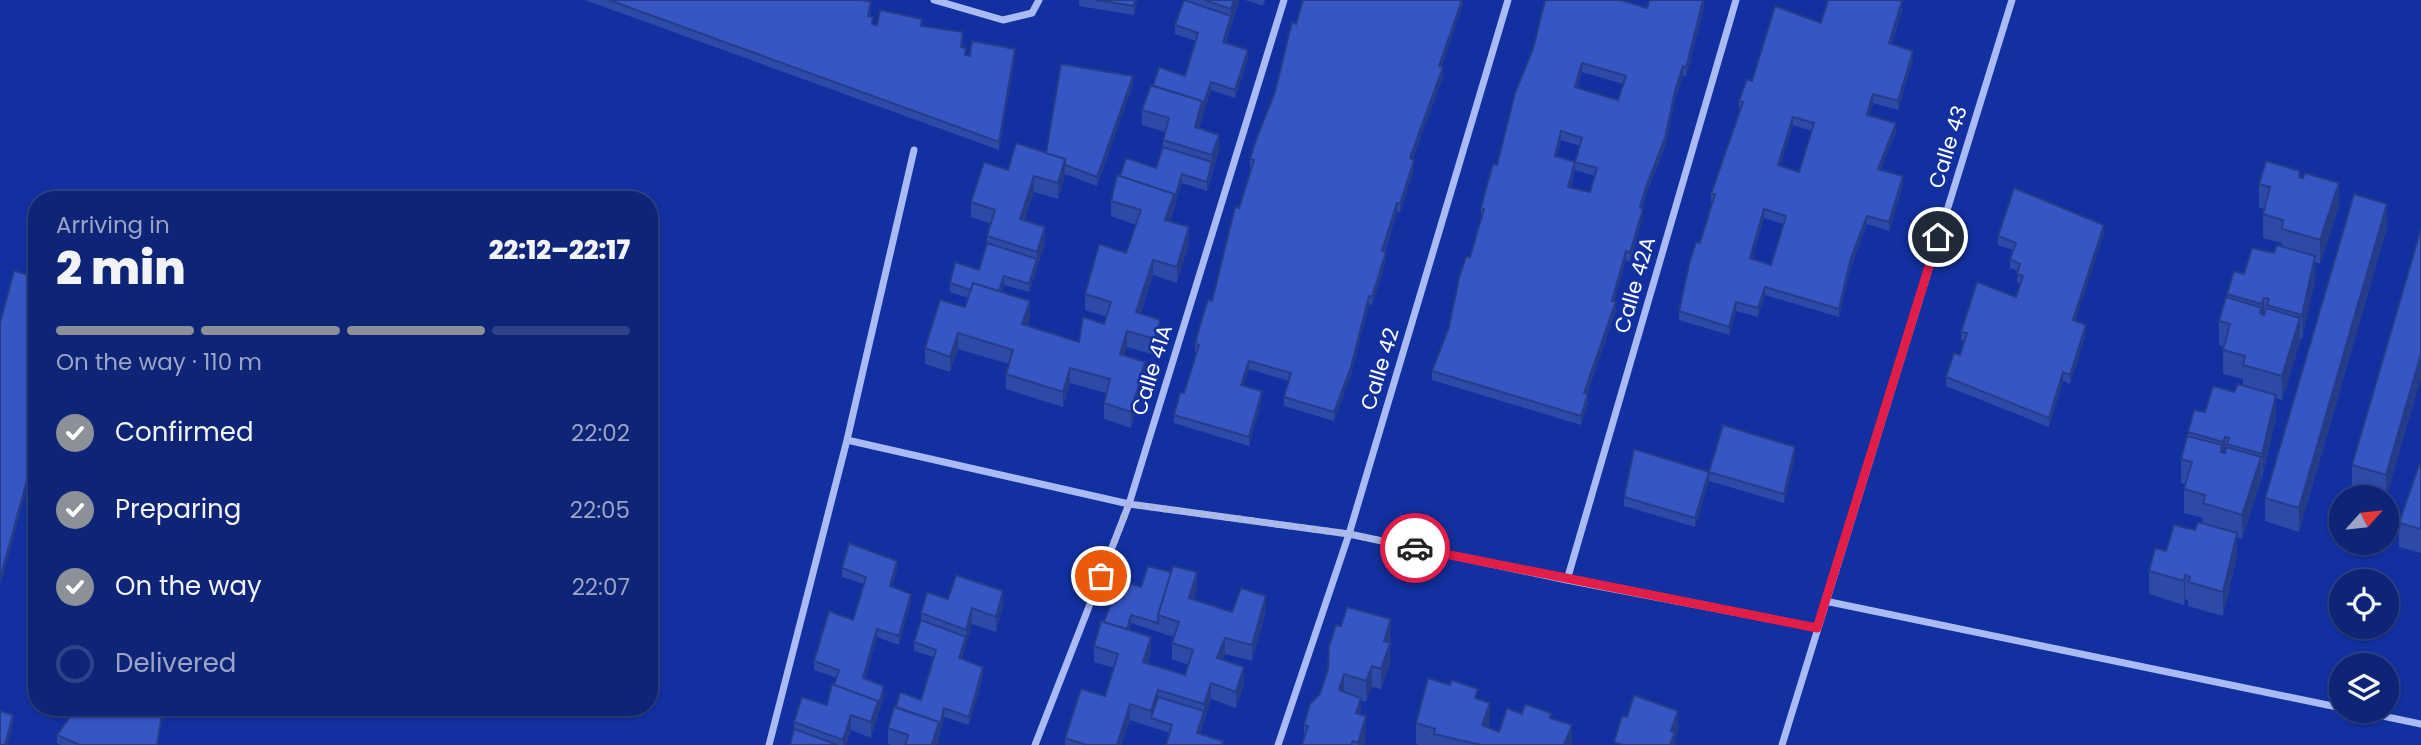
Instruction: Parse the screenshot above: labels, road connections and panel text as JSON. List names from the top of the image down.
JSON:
{
  "streets": {
    "street": [
      "Calle 43",
      "Calle 42A",
      "Calle 42",
      "Calle 41A"
    ]
  },
  "north": "top right",
  "page": {
    "heading": ["2 min", "Arriving in", "22:12–22:17"],
    "bar": "On the way · 110 m",
    "list": [
      ["Confirmed", "22:02"],
      ["Preparing", "22:05"],
      ["On the way", "22:07"],
      "Delivered"
    ]
  }
}
